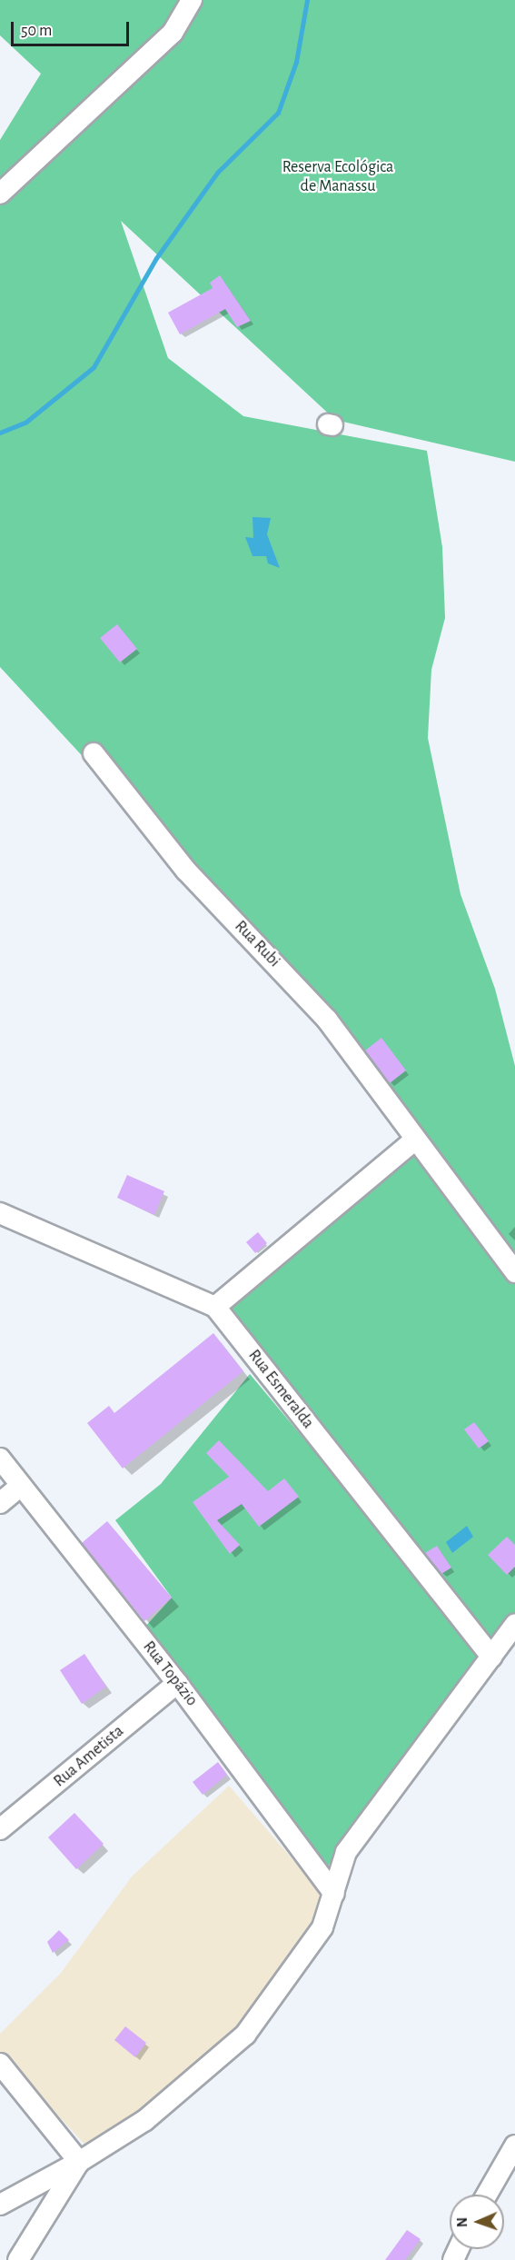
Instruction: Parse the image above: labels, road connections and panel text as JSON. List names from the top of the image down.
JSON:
{
  "streets": {
    "street": [
      "Rua Rubi",
      "Rua Esmeralda",
      "Rua Topázio",
      "Rua Ametista"
    ]
  },
  "crossings": [
    ["Rua Topázio", "Rua Ametista"]
  ],
  "parks": ["Reserva Ecológica de Manassu"],
  "scale_bar": "50 m",
  "north": "left"
}
